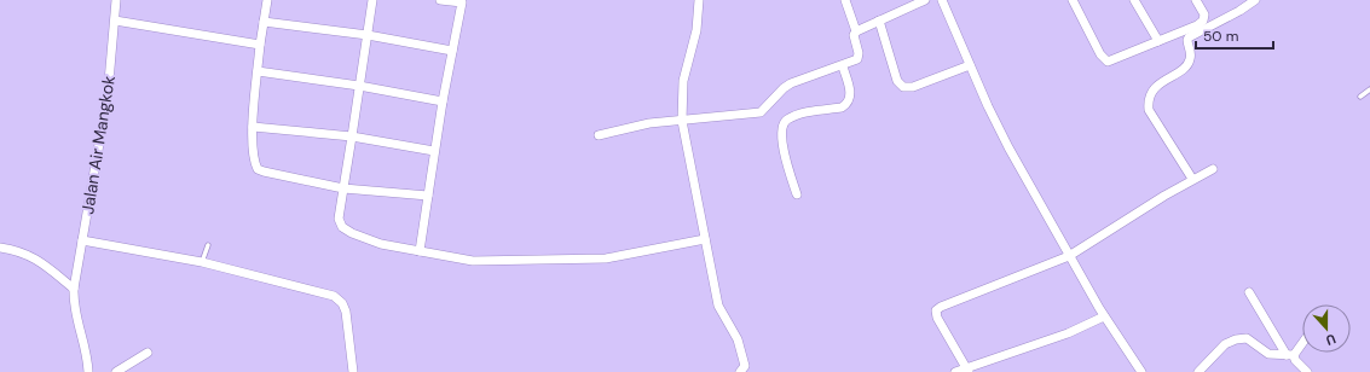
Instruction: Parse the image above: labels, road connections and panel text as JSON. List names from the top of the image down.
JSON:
{
  "streets": {
    "street": ["Jalan Air Mangkok"]
  },
  "scale_bar": "50 m",
  "north": "bottom"
}
